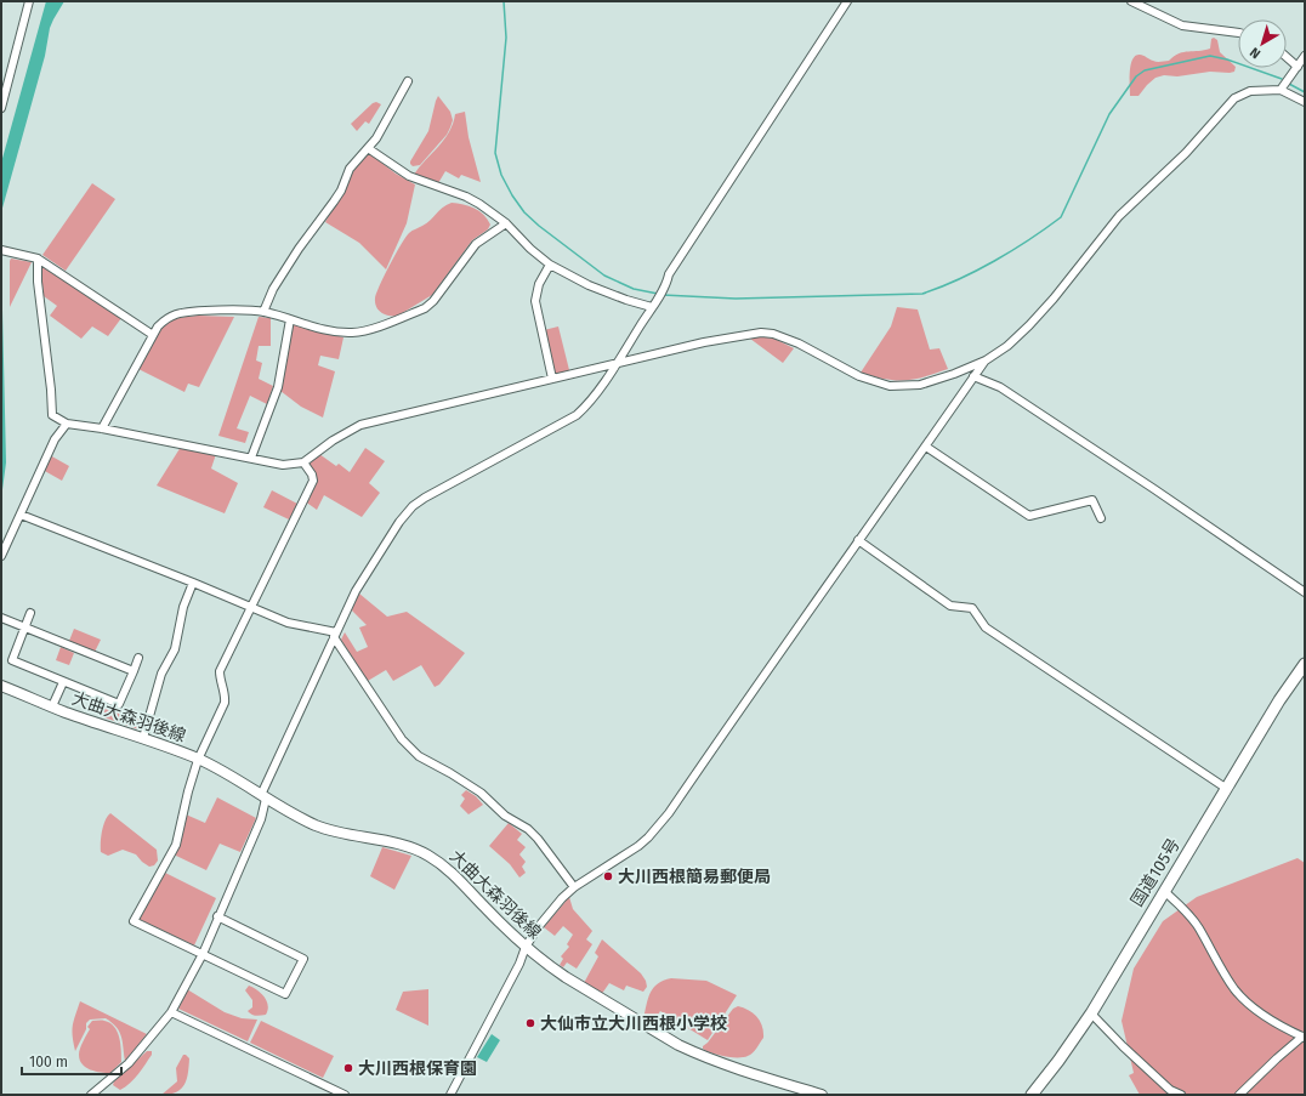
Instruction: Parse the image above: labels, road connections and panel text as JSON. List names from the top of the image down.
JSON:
{
  "streets": {
    "highway": ["国道105号"],
    "main road": ["大曲大森羽後線"]
  },
  "places": ["大川西根簡易郵便局", "大仙市立大川西根小学校", "大川西根保育園"],
  "scale_bar": "100 m",
  "north": "bottom left"
}
